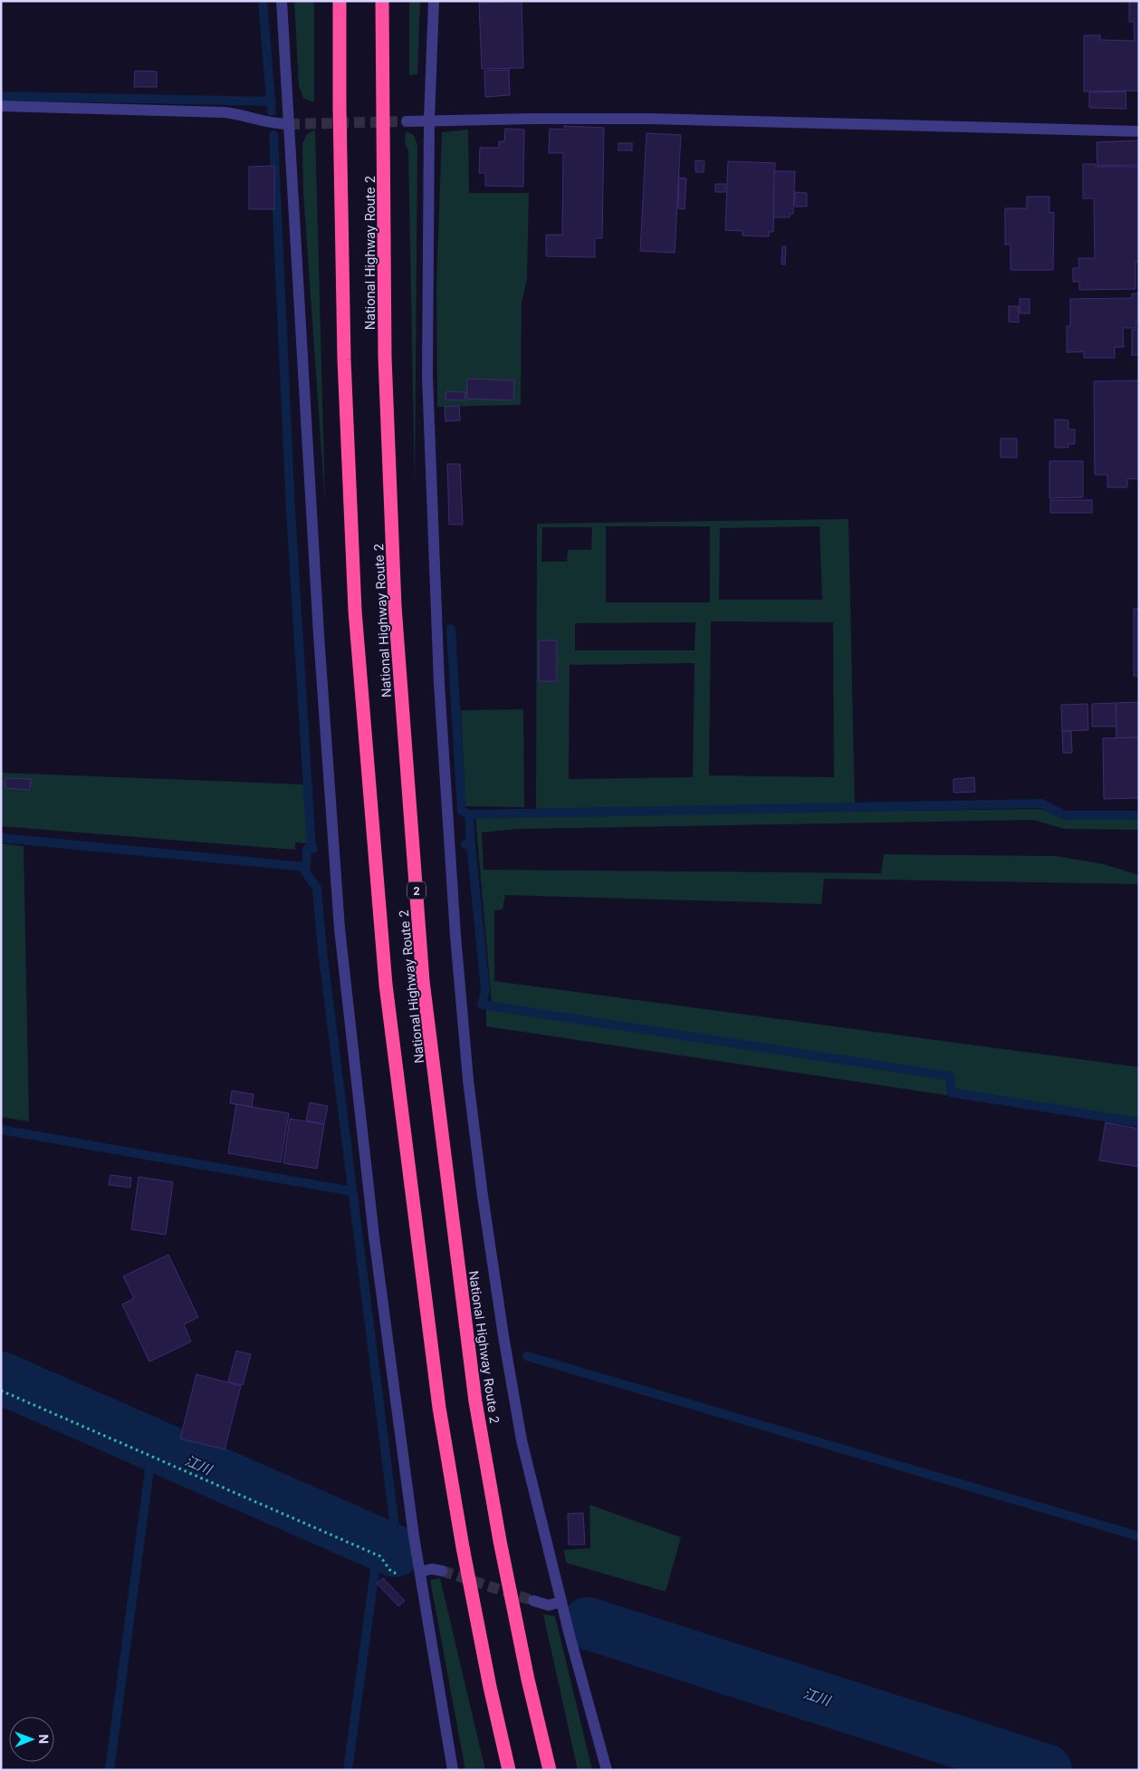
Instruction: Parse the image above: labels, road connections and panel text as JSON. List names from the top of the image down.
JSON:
{
  "streets": {
    "highway": ["National Highway Route 2", "2"]
  },
  "water": ["江川"],
  "north": "right"
}
